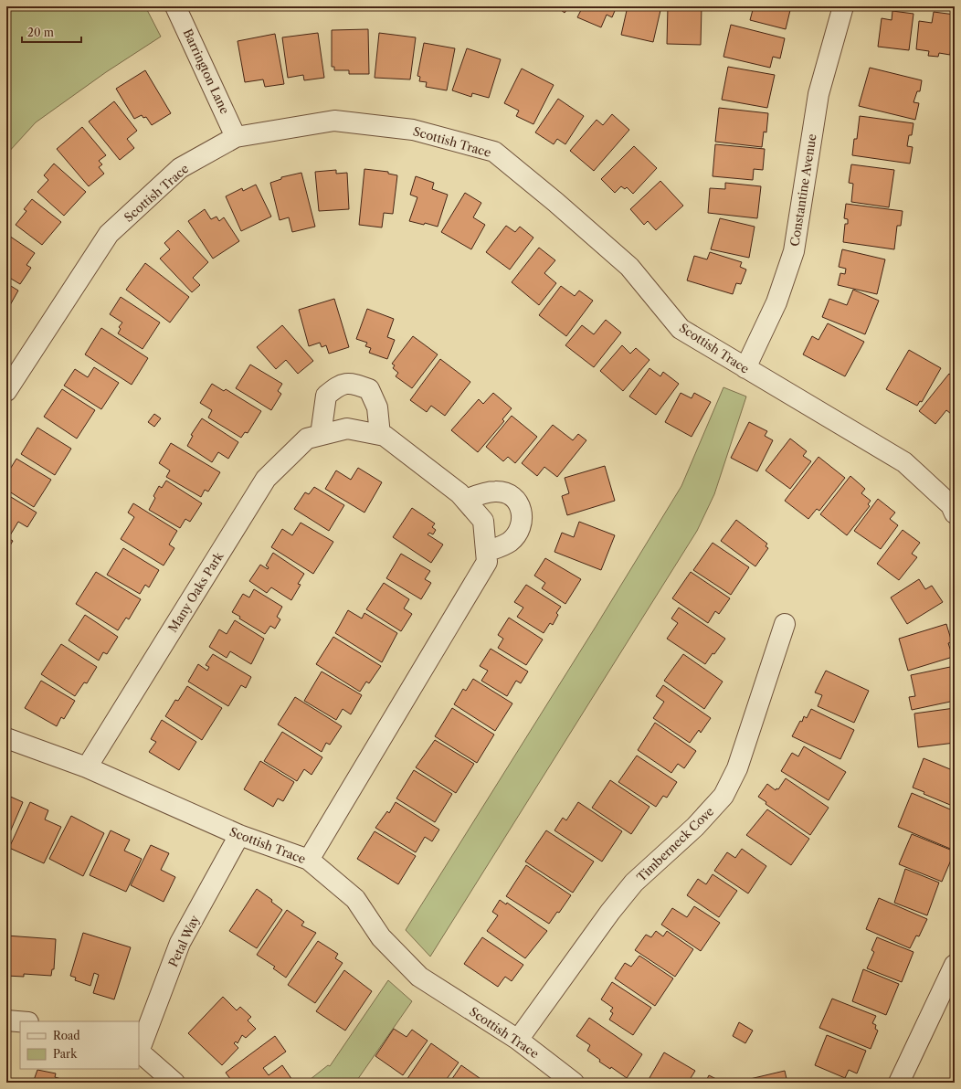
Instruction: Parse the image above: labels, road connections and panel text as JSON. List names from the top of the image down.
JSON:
{
  "streets": {
    "street": [
      "Barrington Lane",
      "Scottish Trace",
      "Constantine Avenue",
      "Many Oaks Park",
      "Timberneck Cove",
      "Petal Way"
    ]
  },
  "crossings": [
    ["Barrington Lane", "Scottish Trace"],
    ["Scottish Trace", "Constantine Avenue"],
    ["Scottish Trace", "Many Oaks Park"],
    ["Scottish Trace", "Timberneck Cove"],
    ["Scottish Trace", "Petal Way"]
  ],
  "legend": ["Road", "Park"],
  "scale_bar": "20 m"
}
